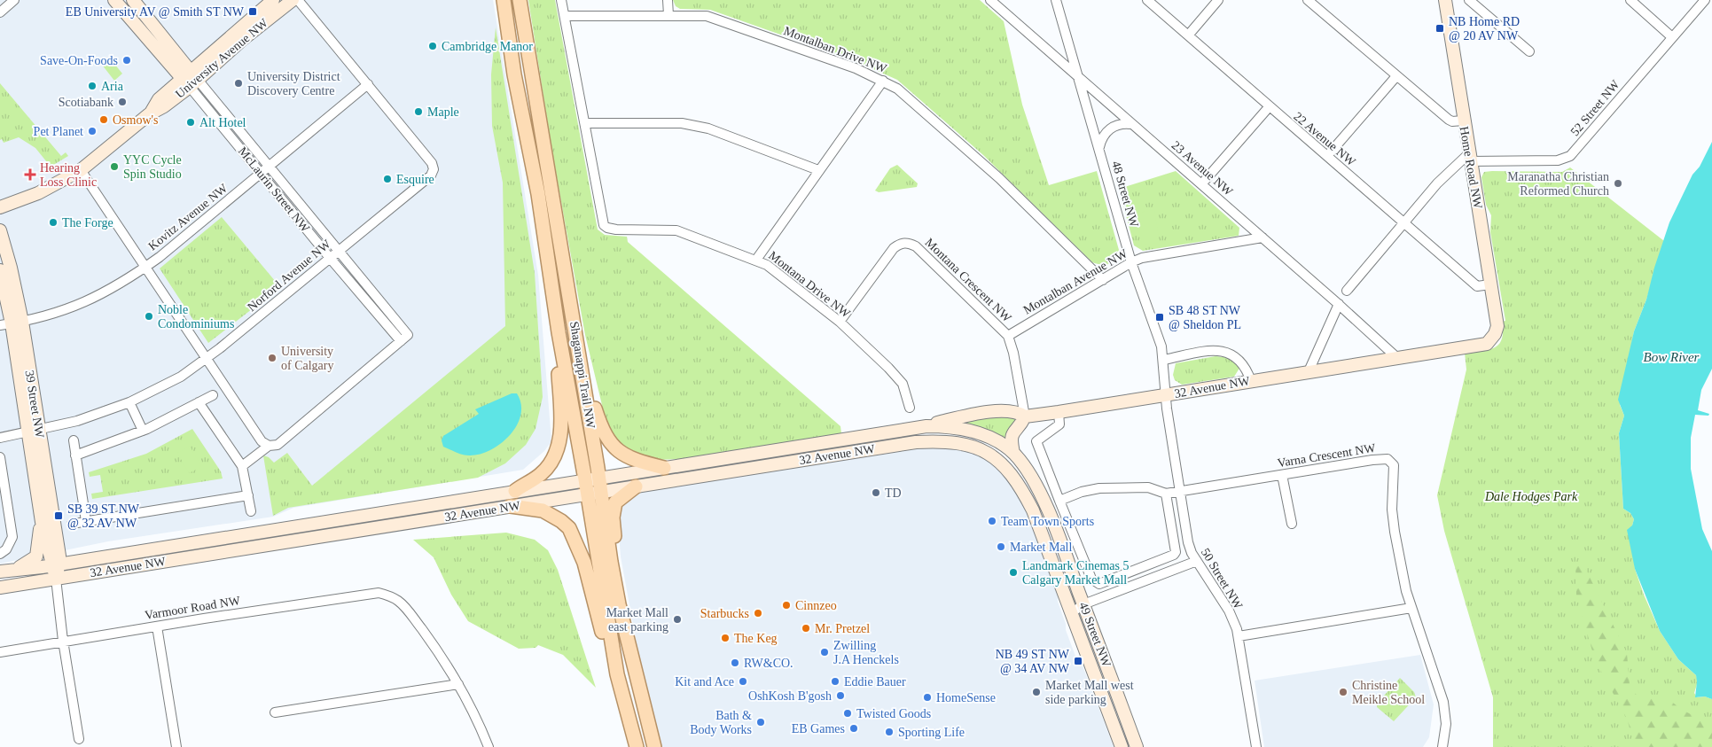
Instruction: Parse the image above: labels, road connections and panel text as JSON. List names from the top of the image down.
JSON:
{
  "streets": {
    "main road": ["Shaganappi Trail NW"],
    "street": [
      "Montalban Drive NW",
      "University Avenue NW",
      "52 Street NW",
      "22 Avenue NW",
      "Home Road NW",
      "23 Avenue NW",
      "McLaurin Street NW",
      "48 Street NW",
      "Kovitz Avenue NW",
      "Norford Avenue NW",
      "Montana Crescent NW",
      "Montalban Avenue NW",
      "Montana Drive NW",
      "32 Avenue NW",
      "39 Street NW",
      "Varna Crescent NW",
      "50 Street NW",
      "Varmoor Road NW",
      "49 Street NW"
    ]
  },
  "crossings": [
    ["Montalban Drive NW", "Montalban Avenue NW"],
    ["University Avenue NW", "McLaurin Street NW"],
    ["52 Street NW", "Home Road NW"],
    ["22 Avenue NW", "Home Road NW"],
    ["Home Road NW", "32 Avenue NW"],
    ["23 Avenue NW", "48 Street NW"],
    ["23 Avenue NW", "Montalban Avenue NW"],
    ["23 Avenue NW", "32 Avenue NW"],
    ["McLaurin Street NW", "Kovitz Avenue NW"],
    ["McLaurin Street NW", "Norford Avenue NW"],
    ["48 Street NW", "Montalban Avenue NW"],
    ["48 Street NW", "32 Avenue NW"],
    ["48 Street NW", "50 Street NW"],
    ["Kovitz Avenue NW", "Norford Avenue NW"],
    ["Kovitz Avenue NW", "39 Street NW"],
    ["Norford Avenue NW", "39 Street NW"],
    ["Montana Crescent NW", "Montalban Avenue NW"],
    ["Montana Crescent NW", "Montana Drive NW"],
    ["Montana Crescent NW", "32 Avenue NW"],
    ["Shaganappi Trail NW", "32 Avenue NW"],
    ["32 Avenue NW", "39 Street NW"],
    ["32 Avenue NW", "50 Street NW"],
    ["32 Avenue NW", "49 Street NW"],
    ["39 Street NW", "Varmoor Road NW"],
    ["Varna Crescent NW", "50 Street NW"]
  ],
  "water": ["Bow River"],
  "parks": ["Dale Hodges Park"],
  "places": {
    "transit": [
      "EB University AV @ Smith ST NW",
      "NB Home RD @ 20 AV NW",
      "SB 48 ST NW @ Sheldon PL",
      "SB 39 ST NW @ 32 AV NW",
      "NB 49 ST NW @ 34 AV NW"
    ],
    "other": [
      "Cambridge Manor",
      "Save-On-Foods",
      "University District Discovery Centre",
      "Aria",
      "Scotiabank",
      "Maple",
      "Osmow's",
      "Alt Hotel",
      "Pet Planet",
      "YYC Cycle Spin Studio",
      "Esquire",
      "Maranatha Christian Reformed Church",
      "The Forge",
      "Noble Condominiums",
      "University of Calgary",
      "TD",
      "Team Town Sports",
      "Market Mall",
      "Landmark Cinemas 5 Calgary Market Mall",
      "Cinnzeo",
      "Starbucks",
      "Market Mall east parking",
      "Mr. Pretzel",
      "The Keg",
      "Zwilling J.A Henckels",
      "RW&CO.",
      "Kit and Ace",
      "Eddie Bauer",
      "Market Mall west side parking",
      "Christine Meikle School",
      "OshKosh B'gosh",
      "HomeSense",
      "Twisted Goods",
      "Bath & Body Works",
      "EB Games",
      "Sporting Life"
    ],
    "health": ["Hearing Loss Clinic"]
  }
}
